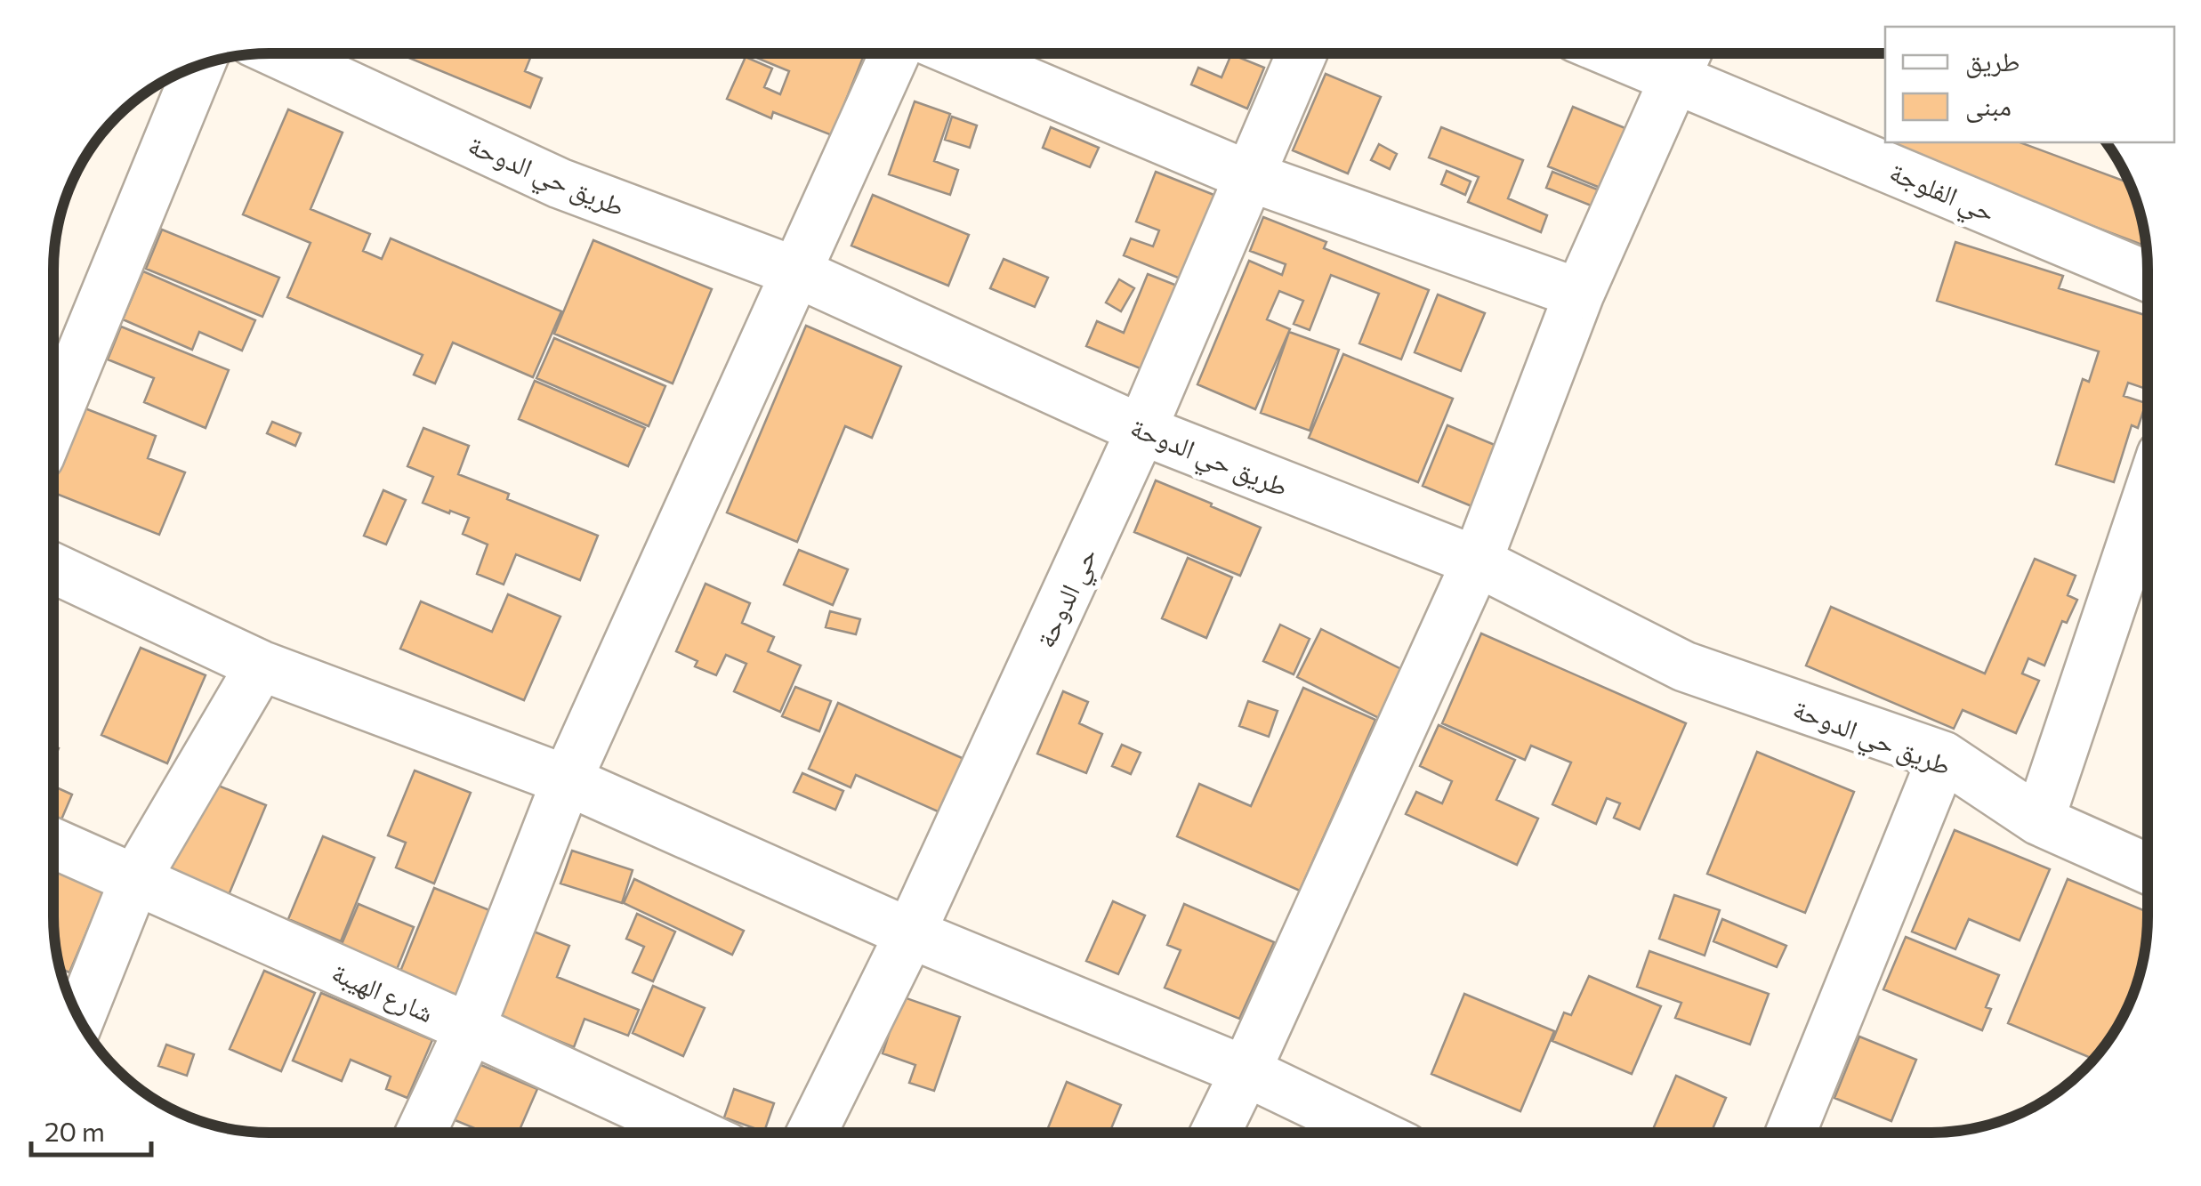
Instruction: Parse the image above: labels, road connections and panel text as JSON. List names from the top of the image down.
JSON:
{
  "streets": {
    "street": [
      "طريق حي الدوحة",
      "حي الفلوجة",
      "حي الدوحة",
      "شارع الهيبة"
    ]
  },
  "crossings": [
    ["طريق حي الدوحة", "حي الدوحة"]
  ],
  "legend": ["طريق", "مبنى"],
  "scale_bar": "20 m"
}
